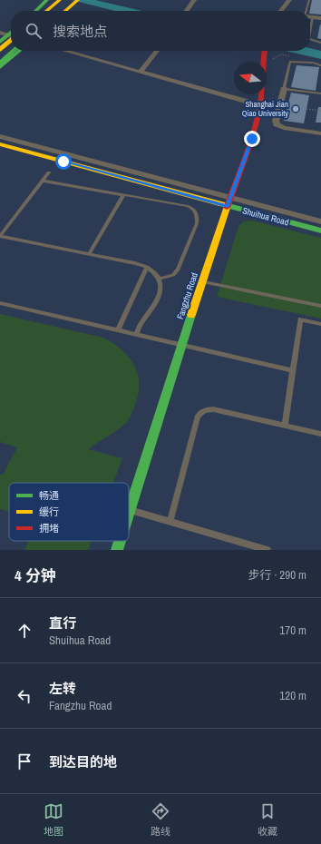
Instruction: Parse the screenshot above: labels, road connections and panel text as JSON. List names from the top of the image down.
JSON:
{
  "streets": {
    "main road": ["Shuihua Road", "Fangzhu Road"]
  },
  "crossings": [
    ["Shuihua Road", "Fangzhu Road"]
  ],
  "places": ["Shanghai Jian Qiao University"],
  "legend": ["畅通", "缓行", "拥堵"],
  "north": "left",
  "page": {
    "search": "搜索地点",
    "heading": ["4 分钟", "步行 · 290 m"],
    "list": [
      ["直行", "Shuihua Road", "170 m"],
      ["左转", "Fangzhu Road", "120 m"],
      "到达目的地"
    ],
    "nav": ["地图", "路线", "收藏"]
  }
}
